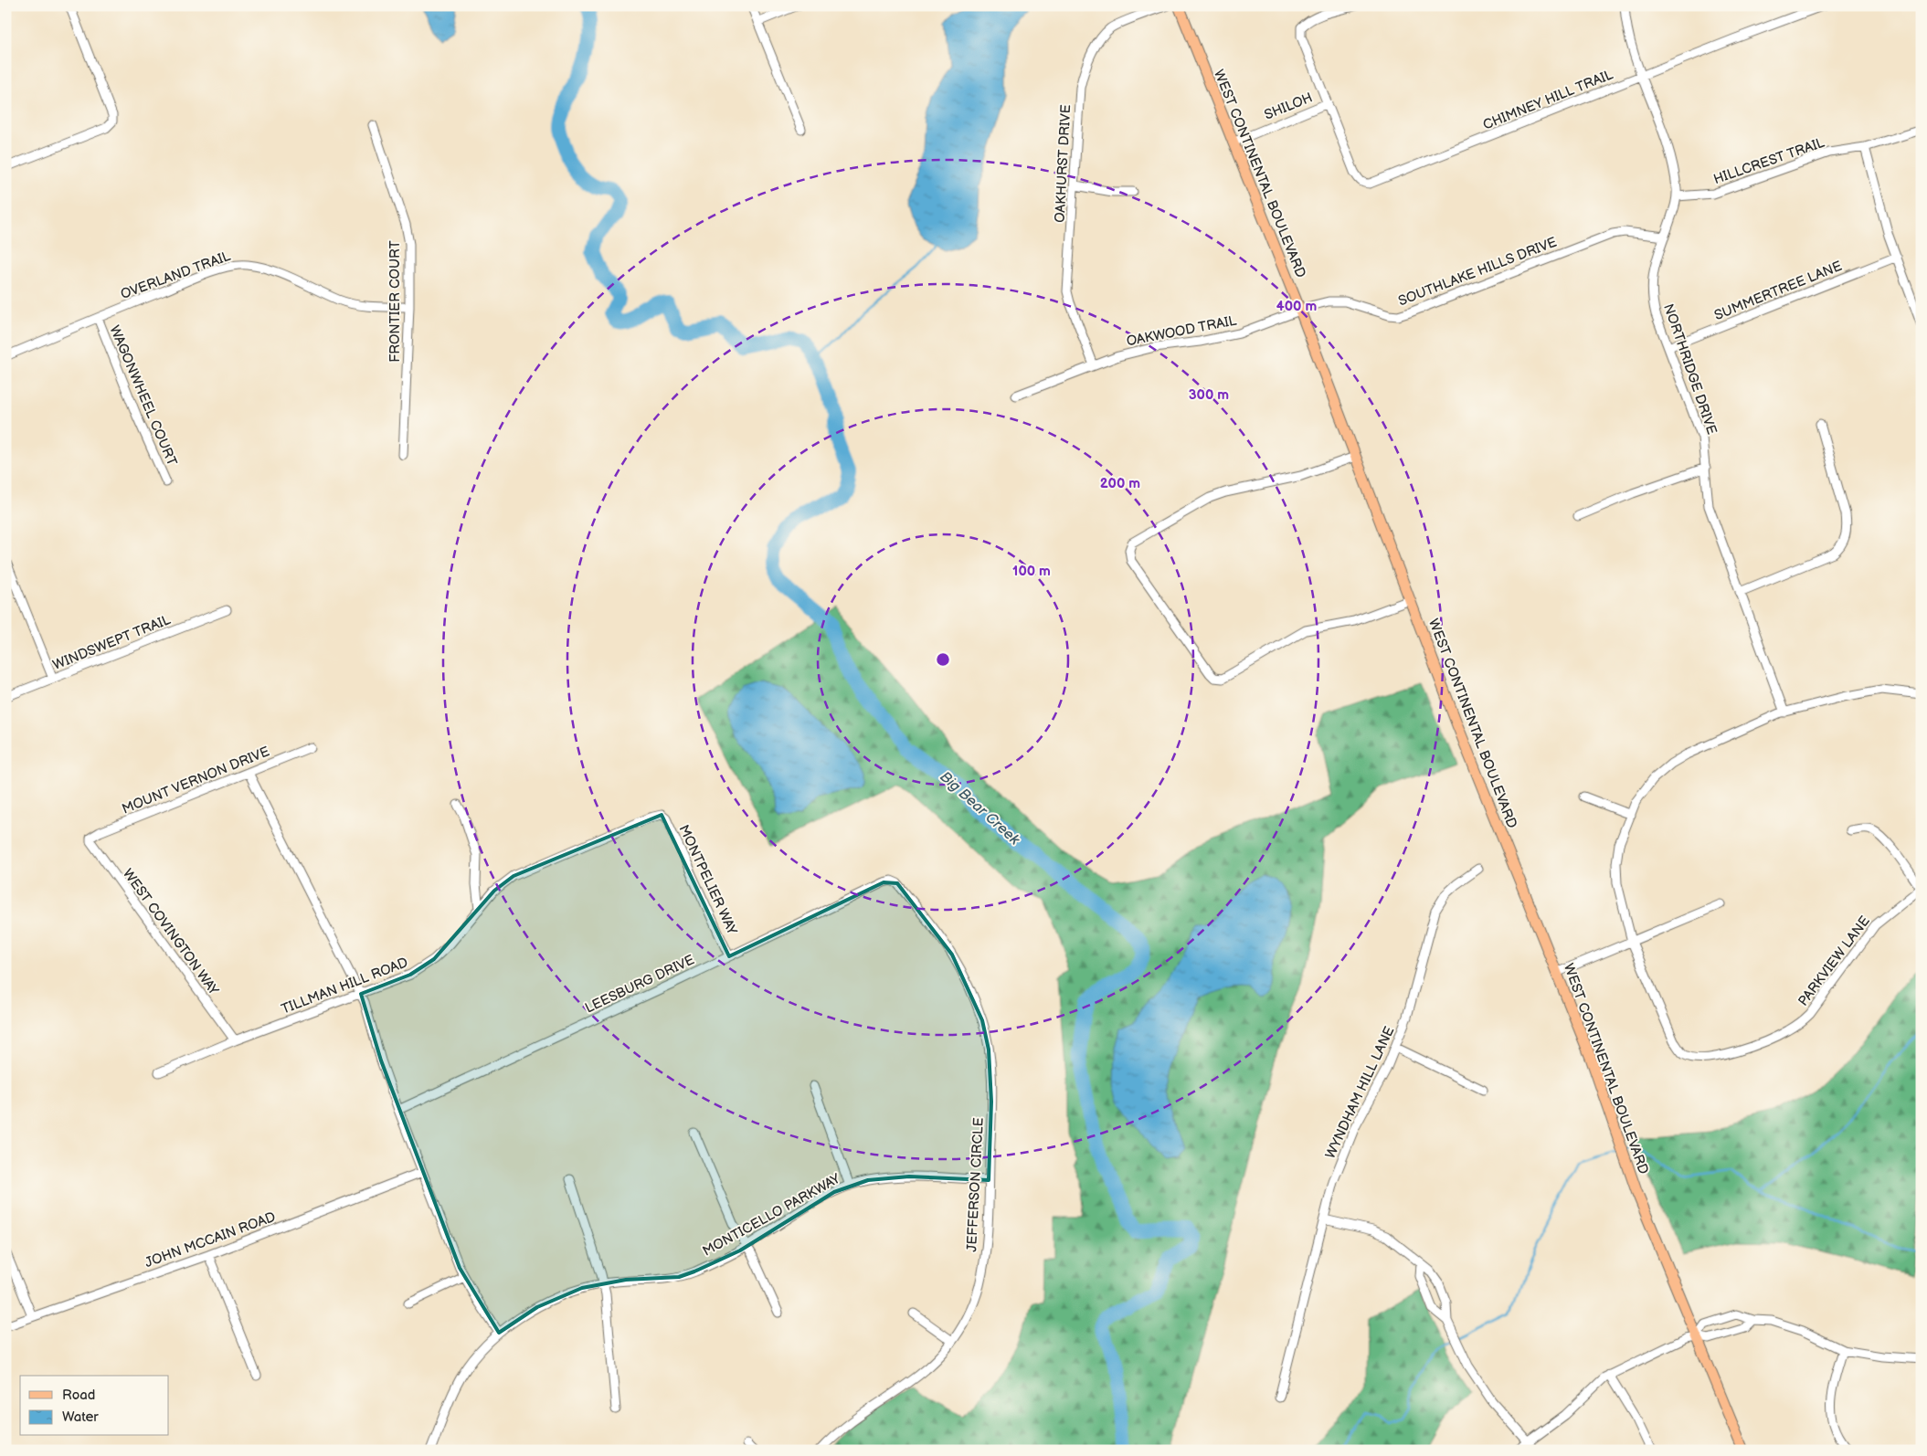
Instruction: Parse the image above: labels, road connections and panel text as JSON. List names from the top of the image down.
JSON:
{
  "streets": {
    "main road": ["WEST CONTINENTAL BOULEVARD"],
    "street": [
      "CHIMNEY HILL TRAIL",
      "SHILOH",
      "HILLCREST TRAIL",
      "OAKHURST DRIVE",
      "SOUTHLAKE HILLS DRIVE",
      "OVERLAND TRAIL",
      "SUMMERTREE LANE",
      "FRONTIER COURT",
      "OAKWOOD TRAIL",
      "NORTHRIDGE DRIVE",
      "WAGONWHEEL COURT",
      "WINDSWEPT TRAIL",
      "MOUNT VERNON DRIVE",
      "MONTPELIER WAY",
      "WEST COVINGTON WAY",
      "PARKVIEW LANE",
      "LEESBURG DRIVE",
      "TILLMAN HILL ROAD",
      "WYNDHAM HILL LANE",
      "JEFFERSON CIRCLE",
      "MONTICELLO PARKWAY",
      "JOHN MCCAIN ROAD"
    ]
  },
  "crossings": [
    ["CHIMNEY HILL TRAIL", "SHILOH"],
    ["CHIMNEY HILL TRAIL", "NORTHRIDGE DRIVE"],
    ["SHILOH", "WEST CONTINENTAL BOULEVARD"],
    ["HILLCREST TRAIL", "NORTHRIDGE DRIVE"],
    ["OAKHURST DRIVE", "OAKWOOD TRAIL"],
    ["WEST CONTINENTAL BOULEVARD", "SOUTHLAKE HILLS DRIVE"],
    ["WEST CONTINENTAL BOULEVARD", "OAKWOOD TRAIL"],
    ["SOUTHLAKE HILLS DRIVE", "OAKWOOD TRAIL"],
    ["SOUTHLAKE HILLS DRIVE", "NORTHRIDGE DRIVE"],
    ["OVERLAND TRAIL", "FRONTIER COURT"],
    ["OVERLAND TRAIL", "WAGONWHEEL COURT"],
    ["SUMMERTREE LANE", "NORTHRIDGE DRIVE"],
    ["MOUNT VERNON DRIVE", "WEST COVINGTON WAY"],
    ["MONTPELIER WAY", "LEESBURG DRIVE"],
    ["MONTPELIER WAY", "TILLMAN HILL ROAD"],
    ["WEST COVINGTON WAY", "TILLMAN HILL ROAD"],
    ["LEESBURG DRIVE", "JEFFERSON CIRCLE"],
    ["JEFFERSON CIRCLE", "MONTICELLO PARKWAY"]
  ],
  "water": ["Big Bear Creek"],
  "legend": ["Road", "Water"],
  "rings": [
    "400 m",
    "300 m",
    "200 m",
    "100 m"
  ]
}
